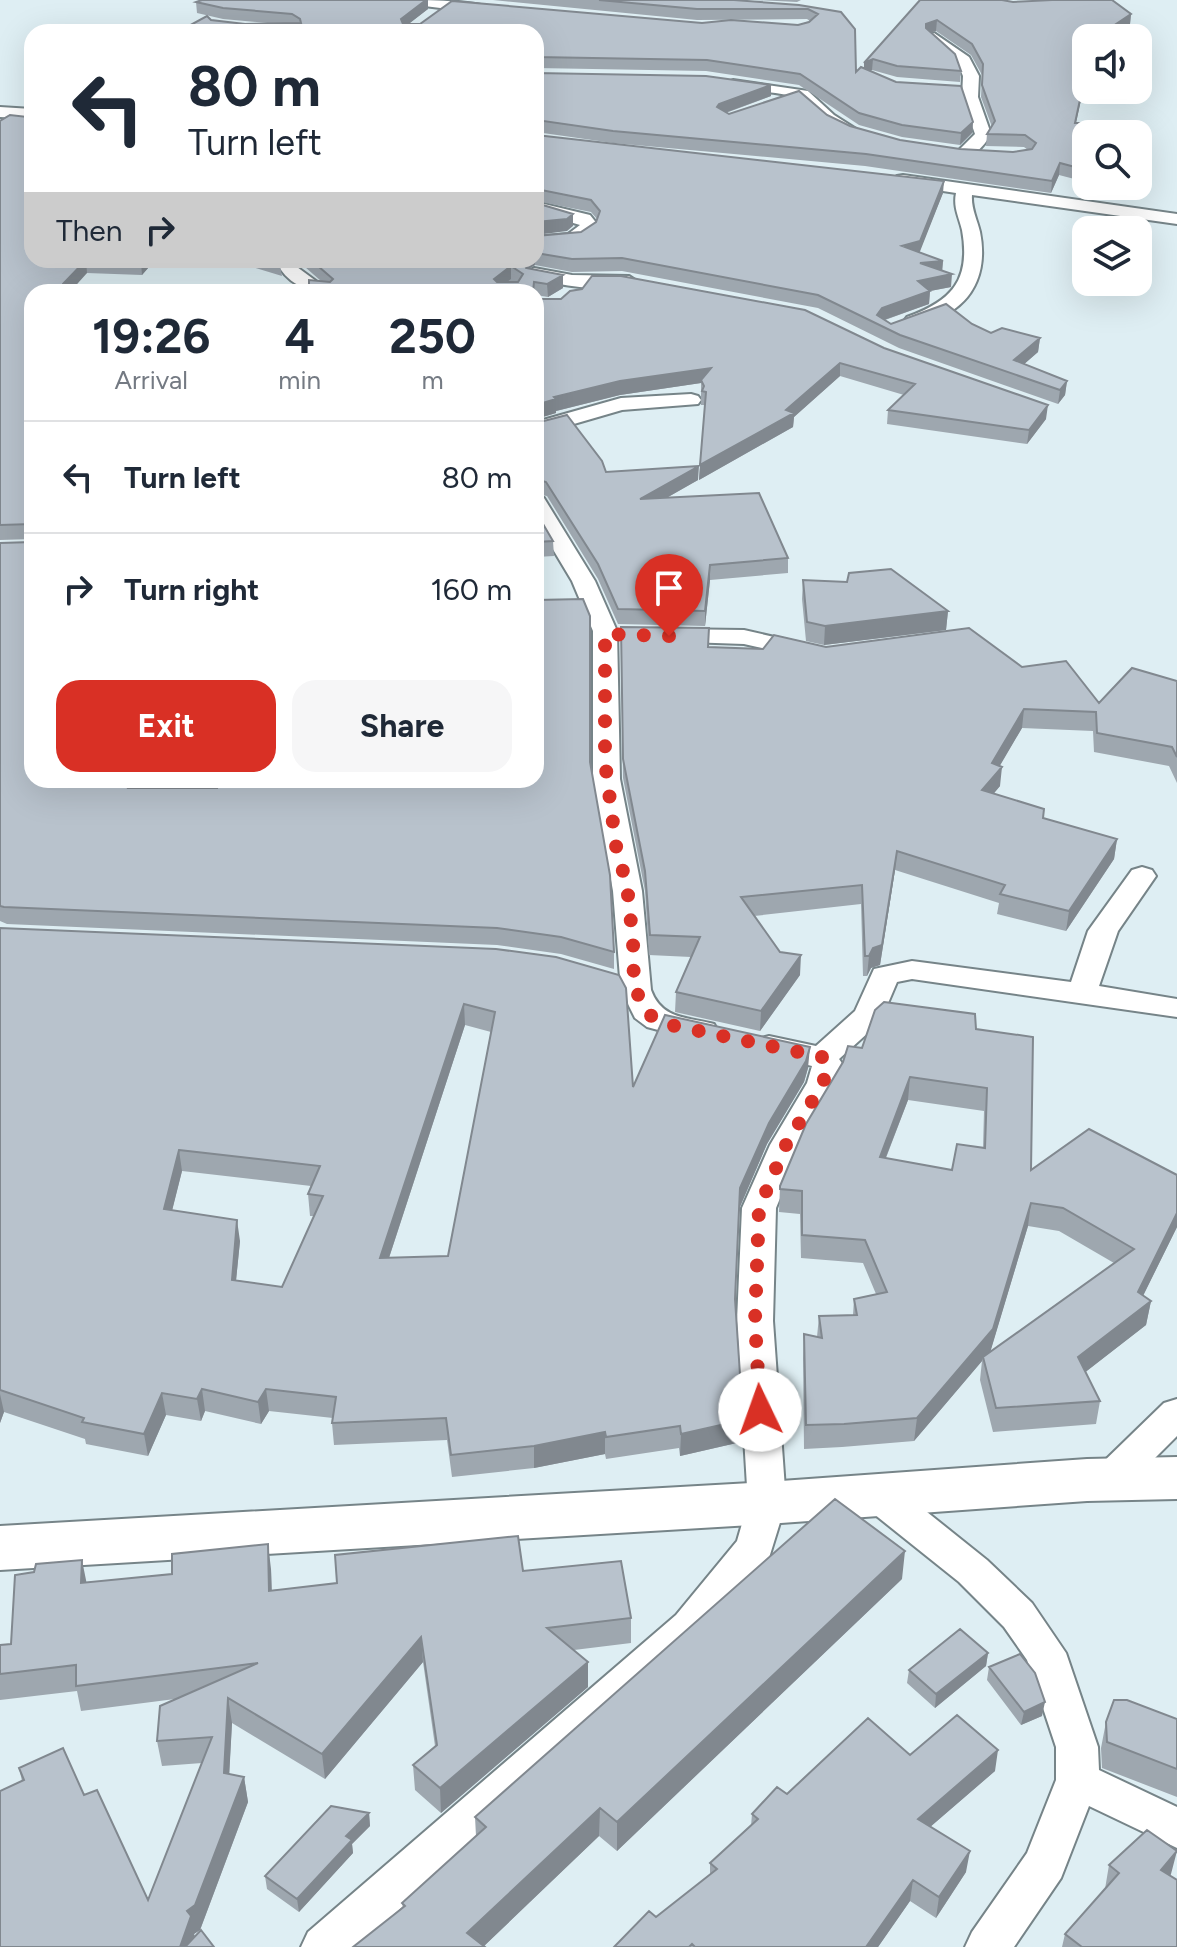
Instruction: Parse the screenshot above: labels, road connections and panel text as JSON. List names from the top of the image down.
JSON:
{
  "page": {
    "turn": ["80 m", "Turn left"],
    "then": "Then",
    "eta": [
      "19:26",
      "Arrival",
      "4",
      "min",
      "250",
      "m"
    ],
    "list": [
      {
        "name": "Turn left",
        "value": "80 m"
      },
      {
        "name": "Turn right",
        "value": "160 m"
      }
    ],
    "buttons": ["Exit", "Share"]
  }
}
